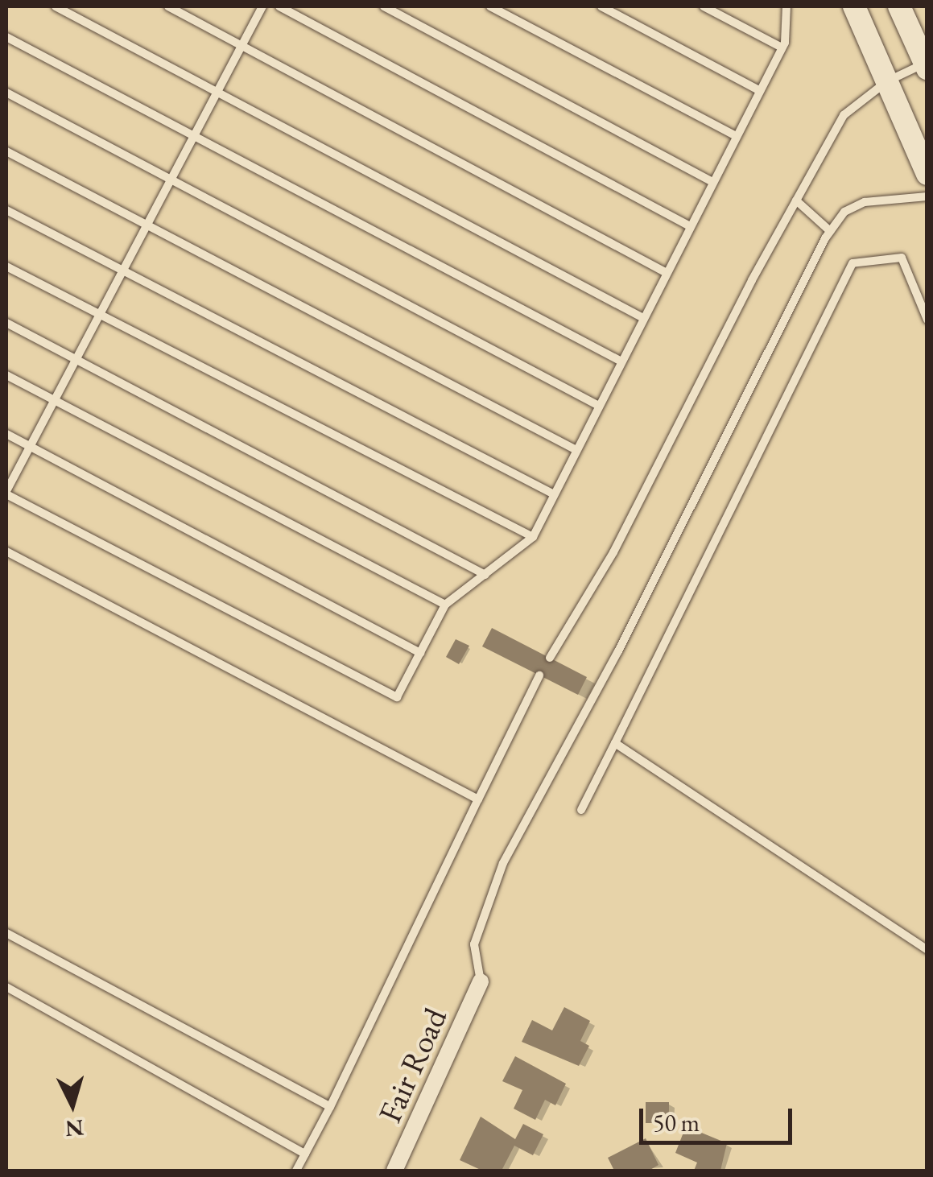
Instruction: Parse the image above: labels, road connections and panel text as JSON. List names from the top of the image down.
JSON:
{
  "streets": {
    "street": ["Fair Road"]
  },
  "scale_bar": "50 m",
  "north": "bottom"
}
